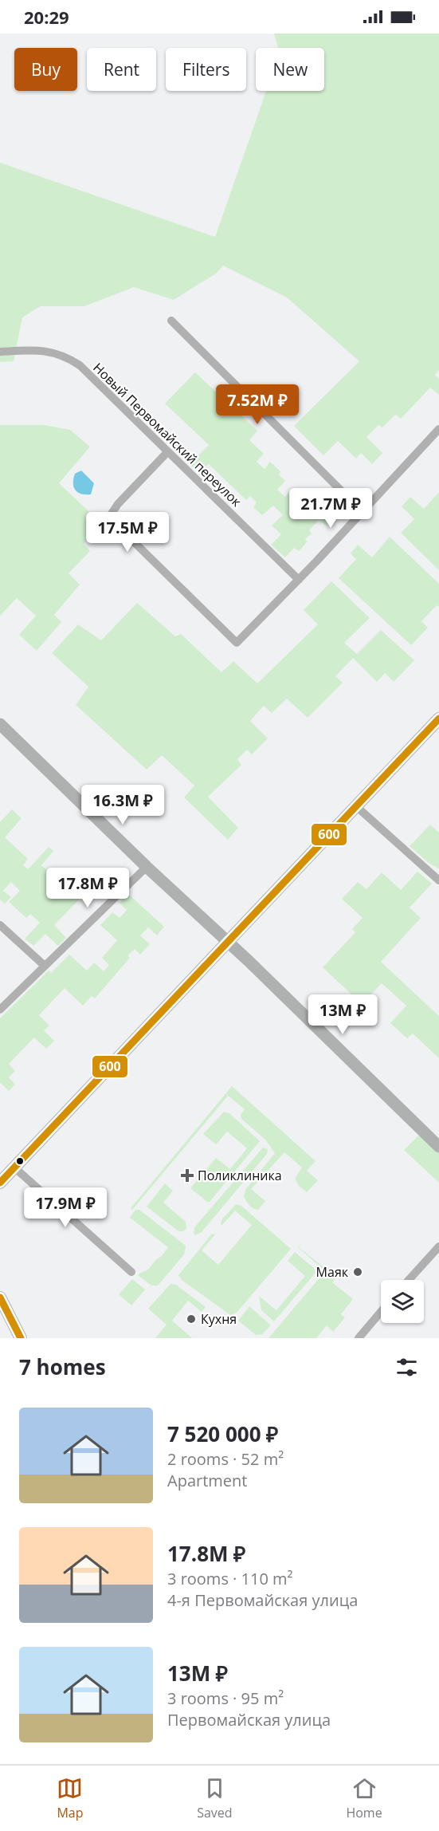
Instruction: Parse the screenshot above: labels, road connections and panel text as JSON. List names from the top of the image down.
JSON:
{
  "streets": {
    "street": ["Новый Первомайский переулок"]
  },
  "places": {
    "health": ["Поликлиника"],
    "other": ["Маяк", "Кухня"]
  },
  "lines": ["transit line 600"],
  "page": {
    "status": "20:29",
    "chip": [
      "Buy",
      "Rent",
      "Filters",
      "New"
    ],
    "price": [
      "7.52M ₽",
      "21.7M ₽",
      "17.5M ₽",
      "16.3M ₽",
      "17.8M ₽",
      "13M ₽",
      "17.9M ₽"
    ],
    "heading": "7 homes",
    "list": [
      {
        "name": "7 520 000 ₽",
        "note": "2 rooms · 52 m² · Apartment"
      },
      {
        "name": "17.8M ₽",
        "note": "3 rooms · 110 m² · 4-я Первомайская улица"
      },
      {
        "name": "13M ₽",
        "note": "3 rooms · 95 m² · Первомайская улица"
      }
    ],
    "tabs": ["Map", "Saved", "Home"]
  }
}
